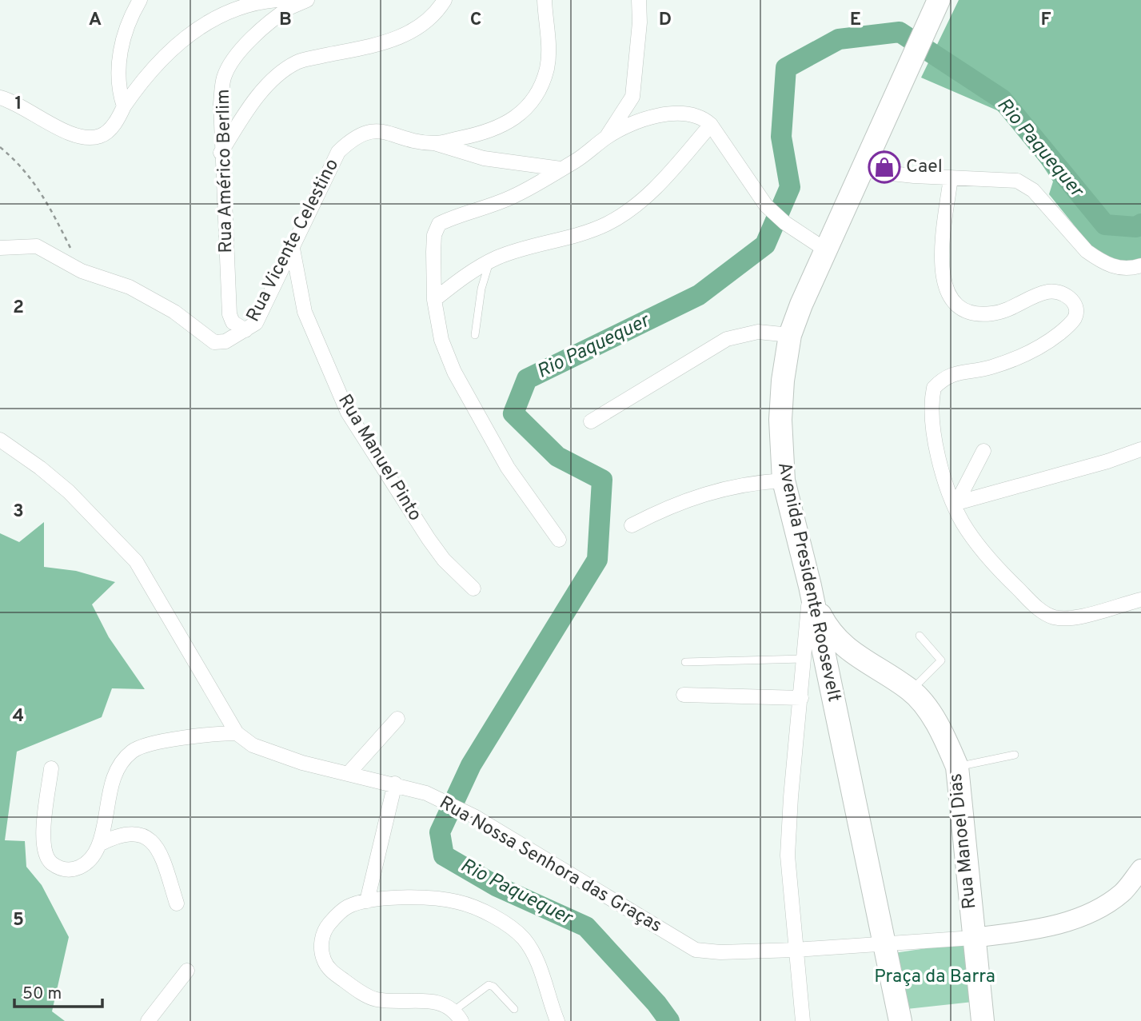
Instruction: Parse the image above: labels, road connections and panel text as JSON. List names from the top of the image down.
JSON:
{
  "streets": {
    "main road": ["Avenida Presidente Roosevelt", "Rua Manoel Dias"],
    "street": [
      "Rua Américo Berlim",
      "Rua Vicente Celestino",
      "Rua Manuel Pinto",
      "Rua Nossa Senhora das Graças"
    ]
  },
  "crossings": [
    ["Rua Américo Berlim", "Rua Vicente Celestino"],
    ["Rua Vicente Celestino", "Rua Manuel Pinto"],
    ["Avenida Presidente Roosevelt", "Rua Manoel Dias"],
    ["Avenida Presidente Roosevelt", "Rua Nossa Senhora das Graças"],
    ["Rua Manoel Dias", "Rua Nossa Senhora das Graças"]
  ],
  "water": ["Rio Paquequer"],
  "parks": ["Praça da Barra"],
  "places": {
    "shop": ["Cael"]
  },
  "scale_bar": "50 m",
  "grid": {
    "columns": [
      "A",
      "B",
      "C",
      "D",
      "E",
      "F"
    ],
    "rows": [
      "1",
      "2",
      "3",
      "4",
      "5"
    ]
  }
}
